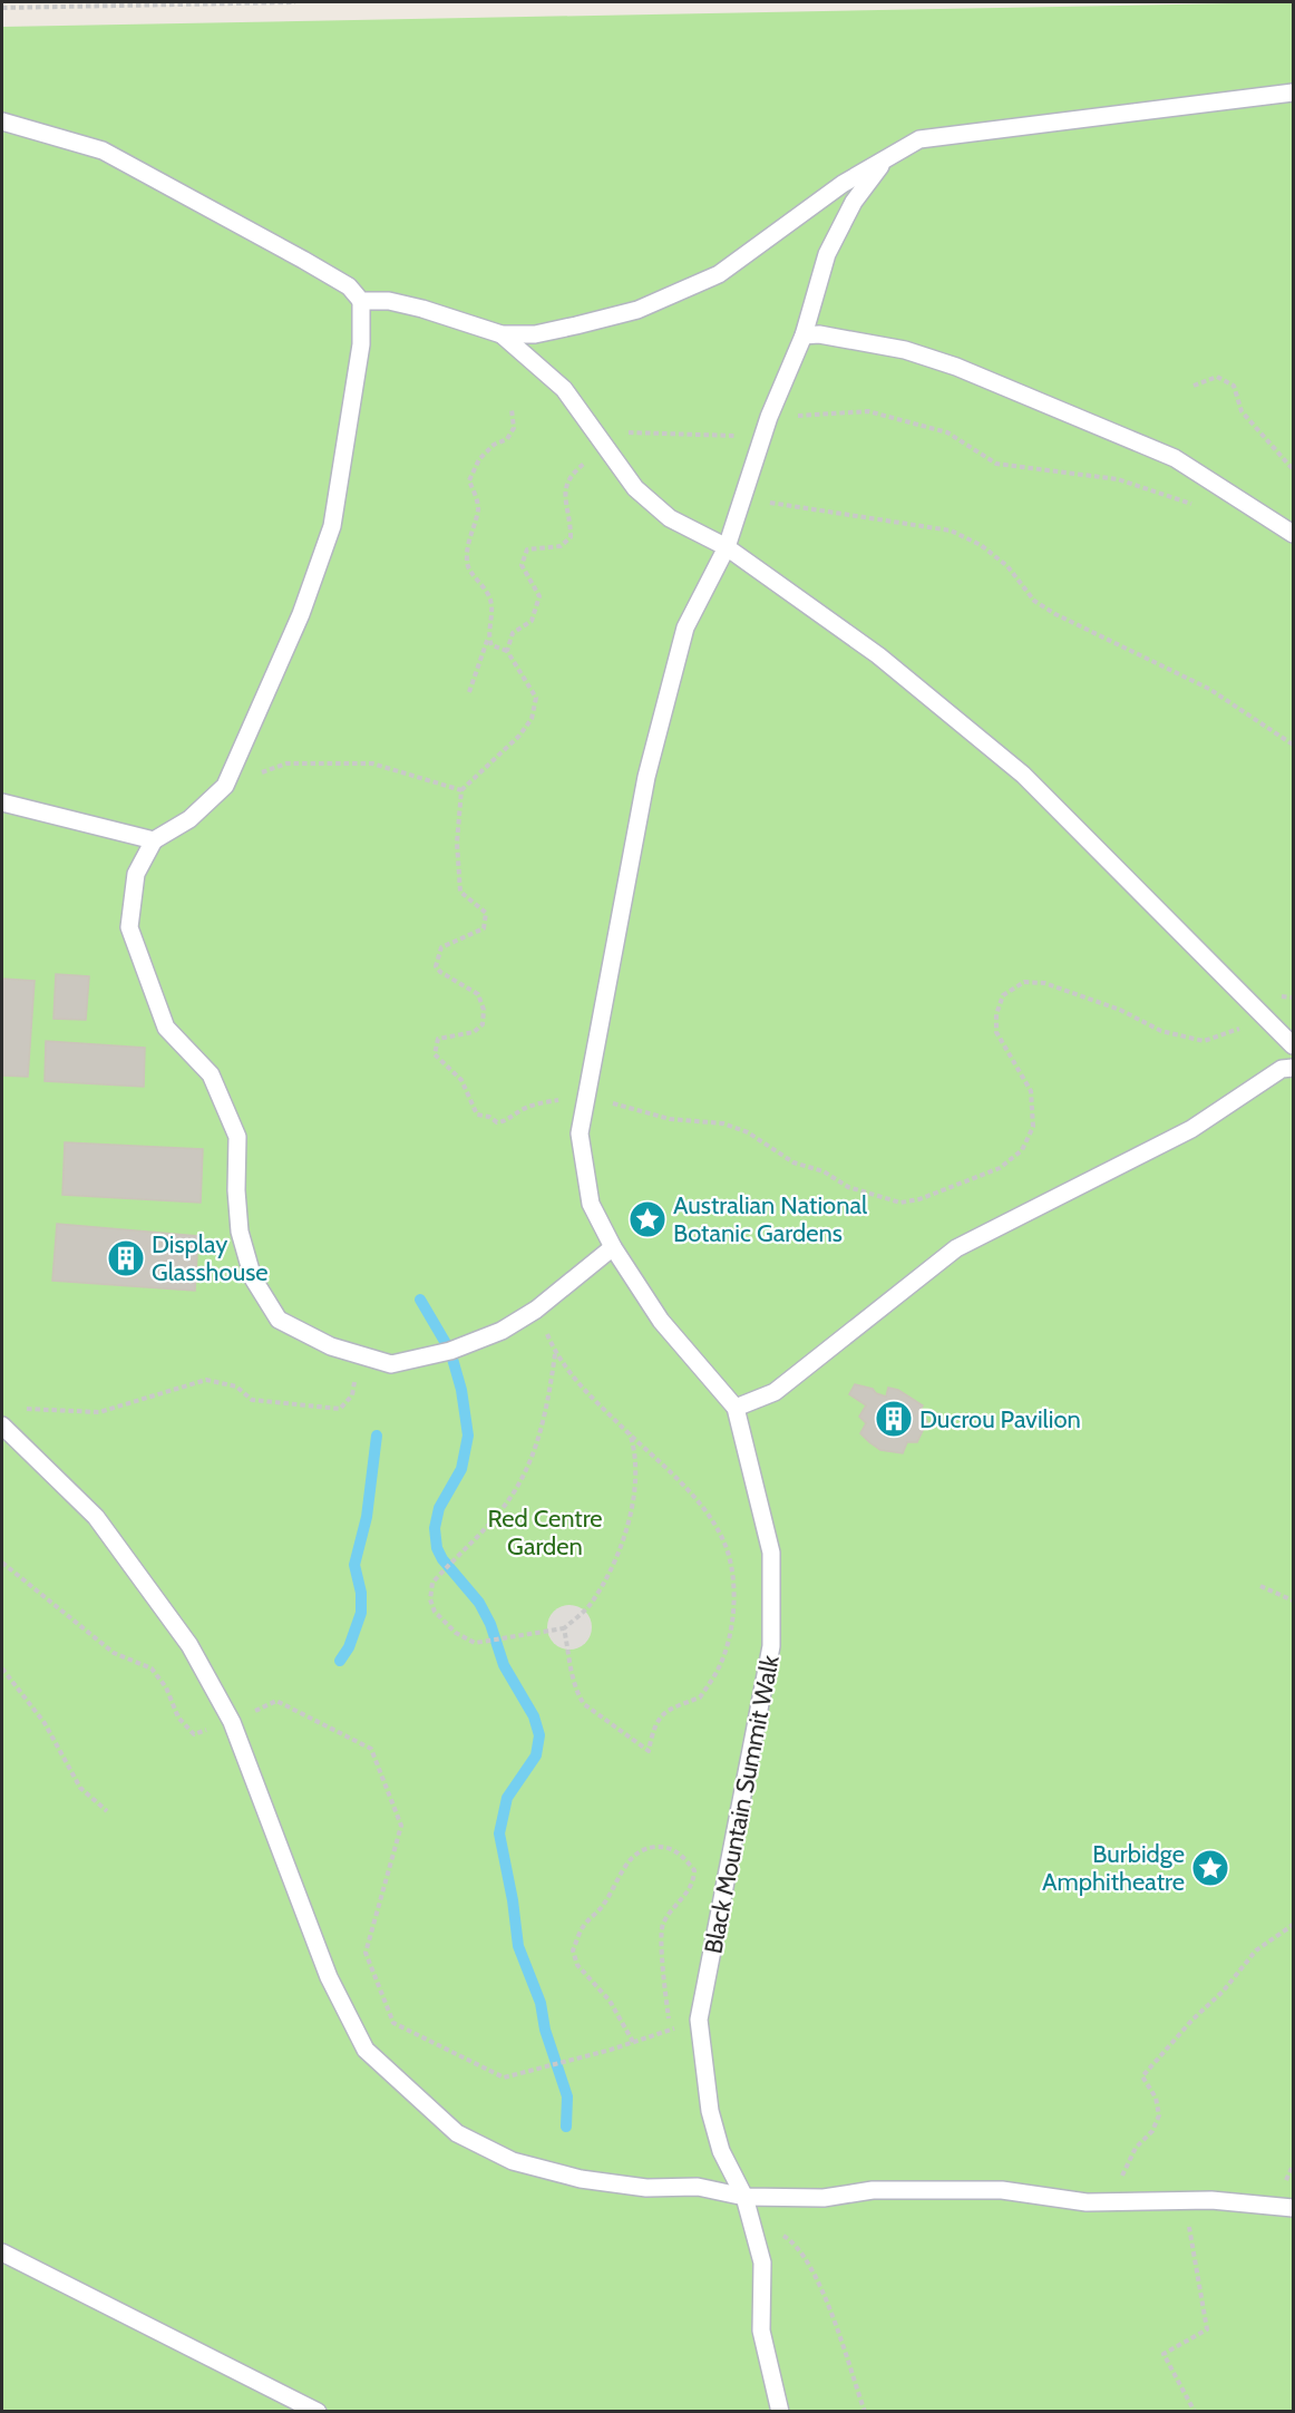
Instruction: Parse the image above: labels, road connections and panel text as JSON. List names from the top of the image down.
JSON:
{
  "streets": {
    "lane": ["Black Mountain Summit Walk"]
  },
  "parks": ["Red Centre Garden"],
  "places": {
    "place": ["Australian National Botanic Gardens", "Burbidge Amphitheatre"],
    "building": ["Display Glasshouse", "Ducrou Pavilion"]
  }
}
